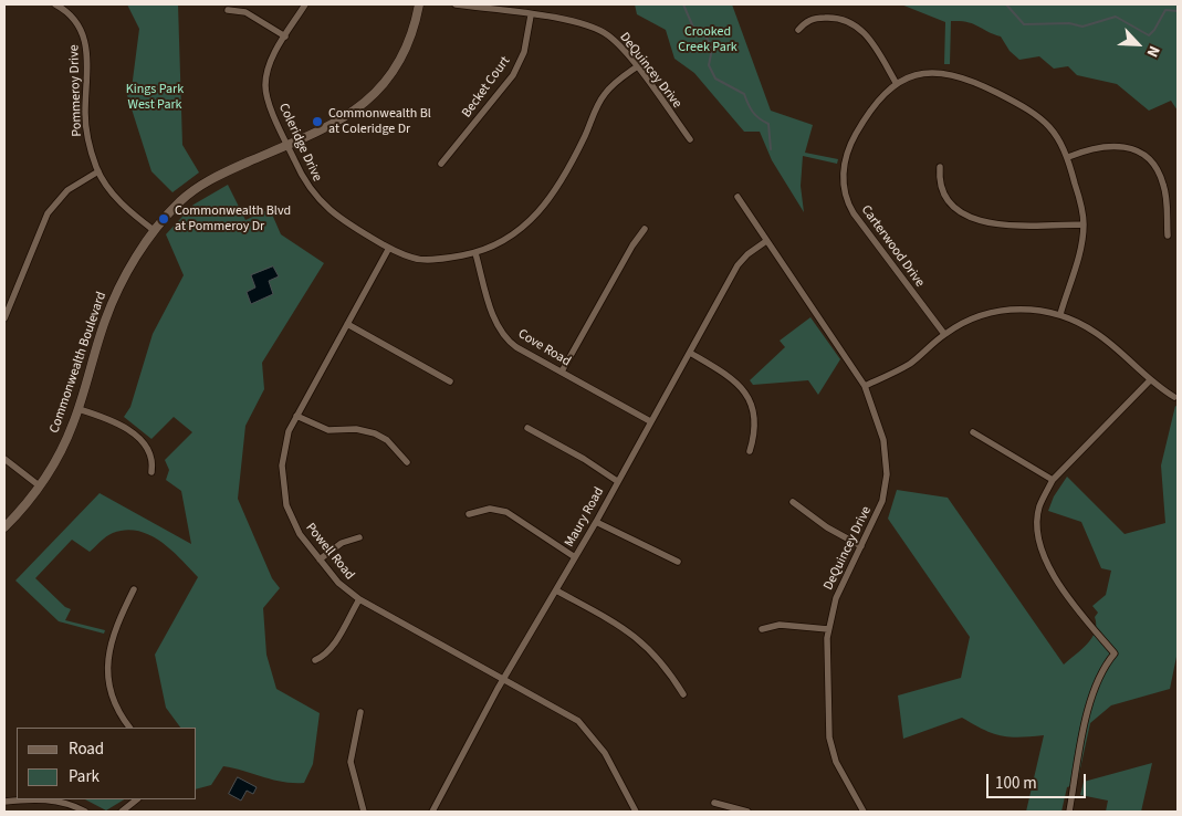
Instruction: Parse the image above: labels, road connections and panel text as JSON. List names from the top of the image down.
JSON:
{
  "streets": {
    "street": [
      "DeQuincey Drive",
      "Becket Court",
      "Pommeroy Drive",
      "Coleridge Drive",
      "Carterwood Drive",
      "Cove Road",
      "Commonwealth Boulevard",
      "Maury Road",
      "Powell Road"
    ]
  },
  "crossings": [
    ["DeQuincey Drive", "Becket Court"],
    ["DeQuincey Drive", "Coleridge Drive"],
    ["DeQuincey Drive", "Maury Road"],
    ["Pommeroy Drive", "Commonwealth Boulevard"],
    ["Coleridge Drive", "Cove Road"],
    ["Coleridge Drive", "Commonwealth Boulevard"],
    ["Coleridge Drive", "Powell Road"],
    ["Cove Road", "Maury Road"],
    ["Maury Road", "Powell Road"]
  ],
  "parks": ["Crooked Creek Park", "Kings Park West Park"],
  "places": ["Commonwealth Bl at Coleridge Dr", "Commonwealth Blvd at Pommeroy Dr"],
  "legend": ["Road", "Park"],
  "scale_bar": "100 m",
  "north": "bottom right"
}
